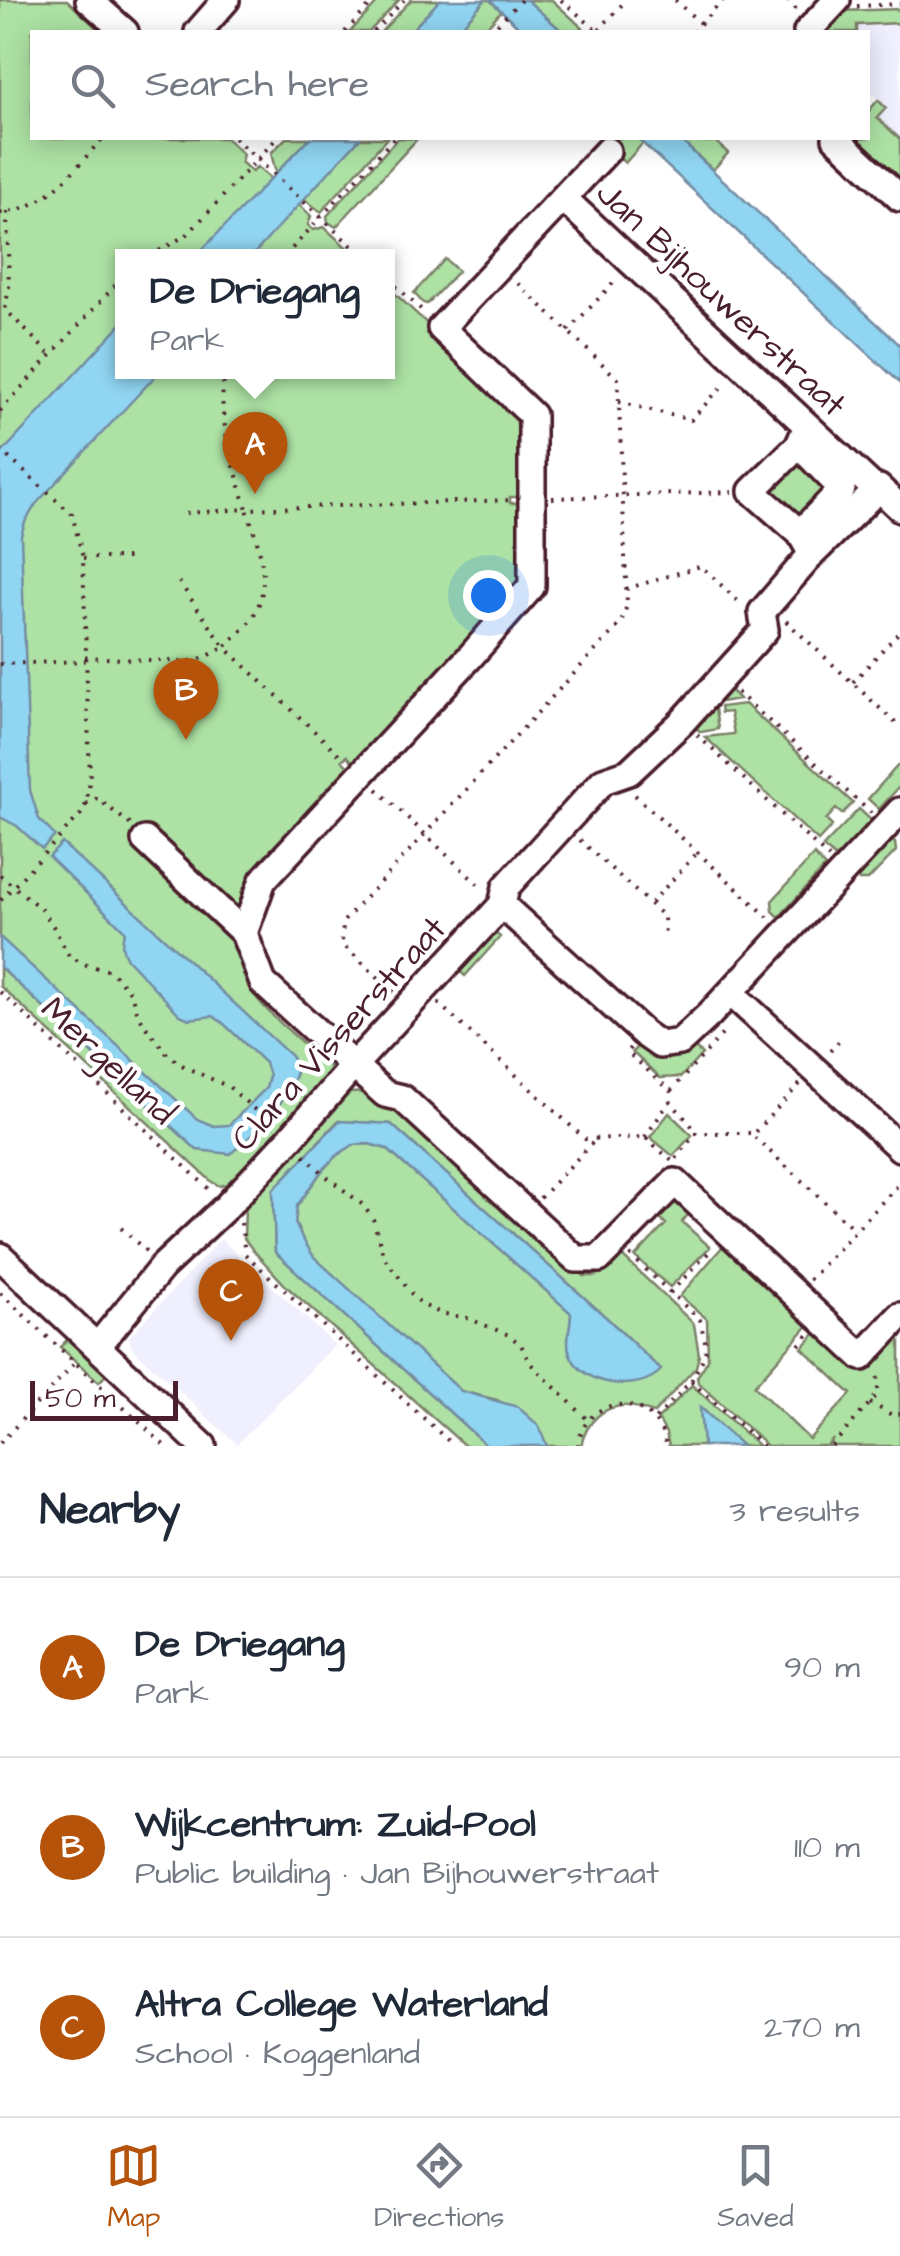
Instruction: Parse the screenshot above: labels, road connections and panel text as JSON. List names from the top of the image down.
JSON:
{
  "streets": {
    "street": ["Jan Bijhouwerstraat", "Clara Visserstraat"],
    "path": ["Mergelland"]
  },
  "crossings": [
    ["Clara Visserstraat", "Mergelland"]
  ],
  "scale_bar": "50 m",
  "page": {
    "search": "Search here",
    "popup": ["De Driegang", "Park"],
    "pins": ["A", "B", "C"],
    "scale": "50 m",
    "heading": ["Nearby", "3 results"],
    "list": [
      {
        "mark": "A",
        "name": "De Driegang",
        "note": "Park",
        "value": "90 m"
      },
      {
        "mark": "B",
        "name": "Wijkcentrum: Zuid-Pool",
        "note": "Public building · Jan Bijhouwerstraat",
        "value": "110 m"
      },
      {
        "mark": "C",
        "name": "Altra College Waterland",
        "note": "School · Koggenland",
        "value": "270 m"
      }
    ],
    "nav": ["Map", "Directions", "Saved"]
  }
}
